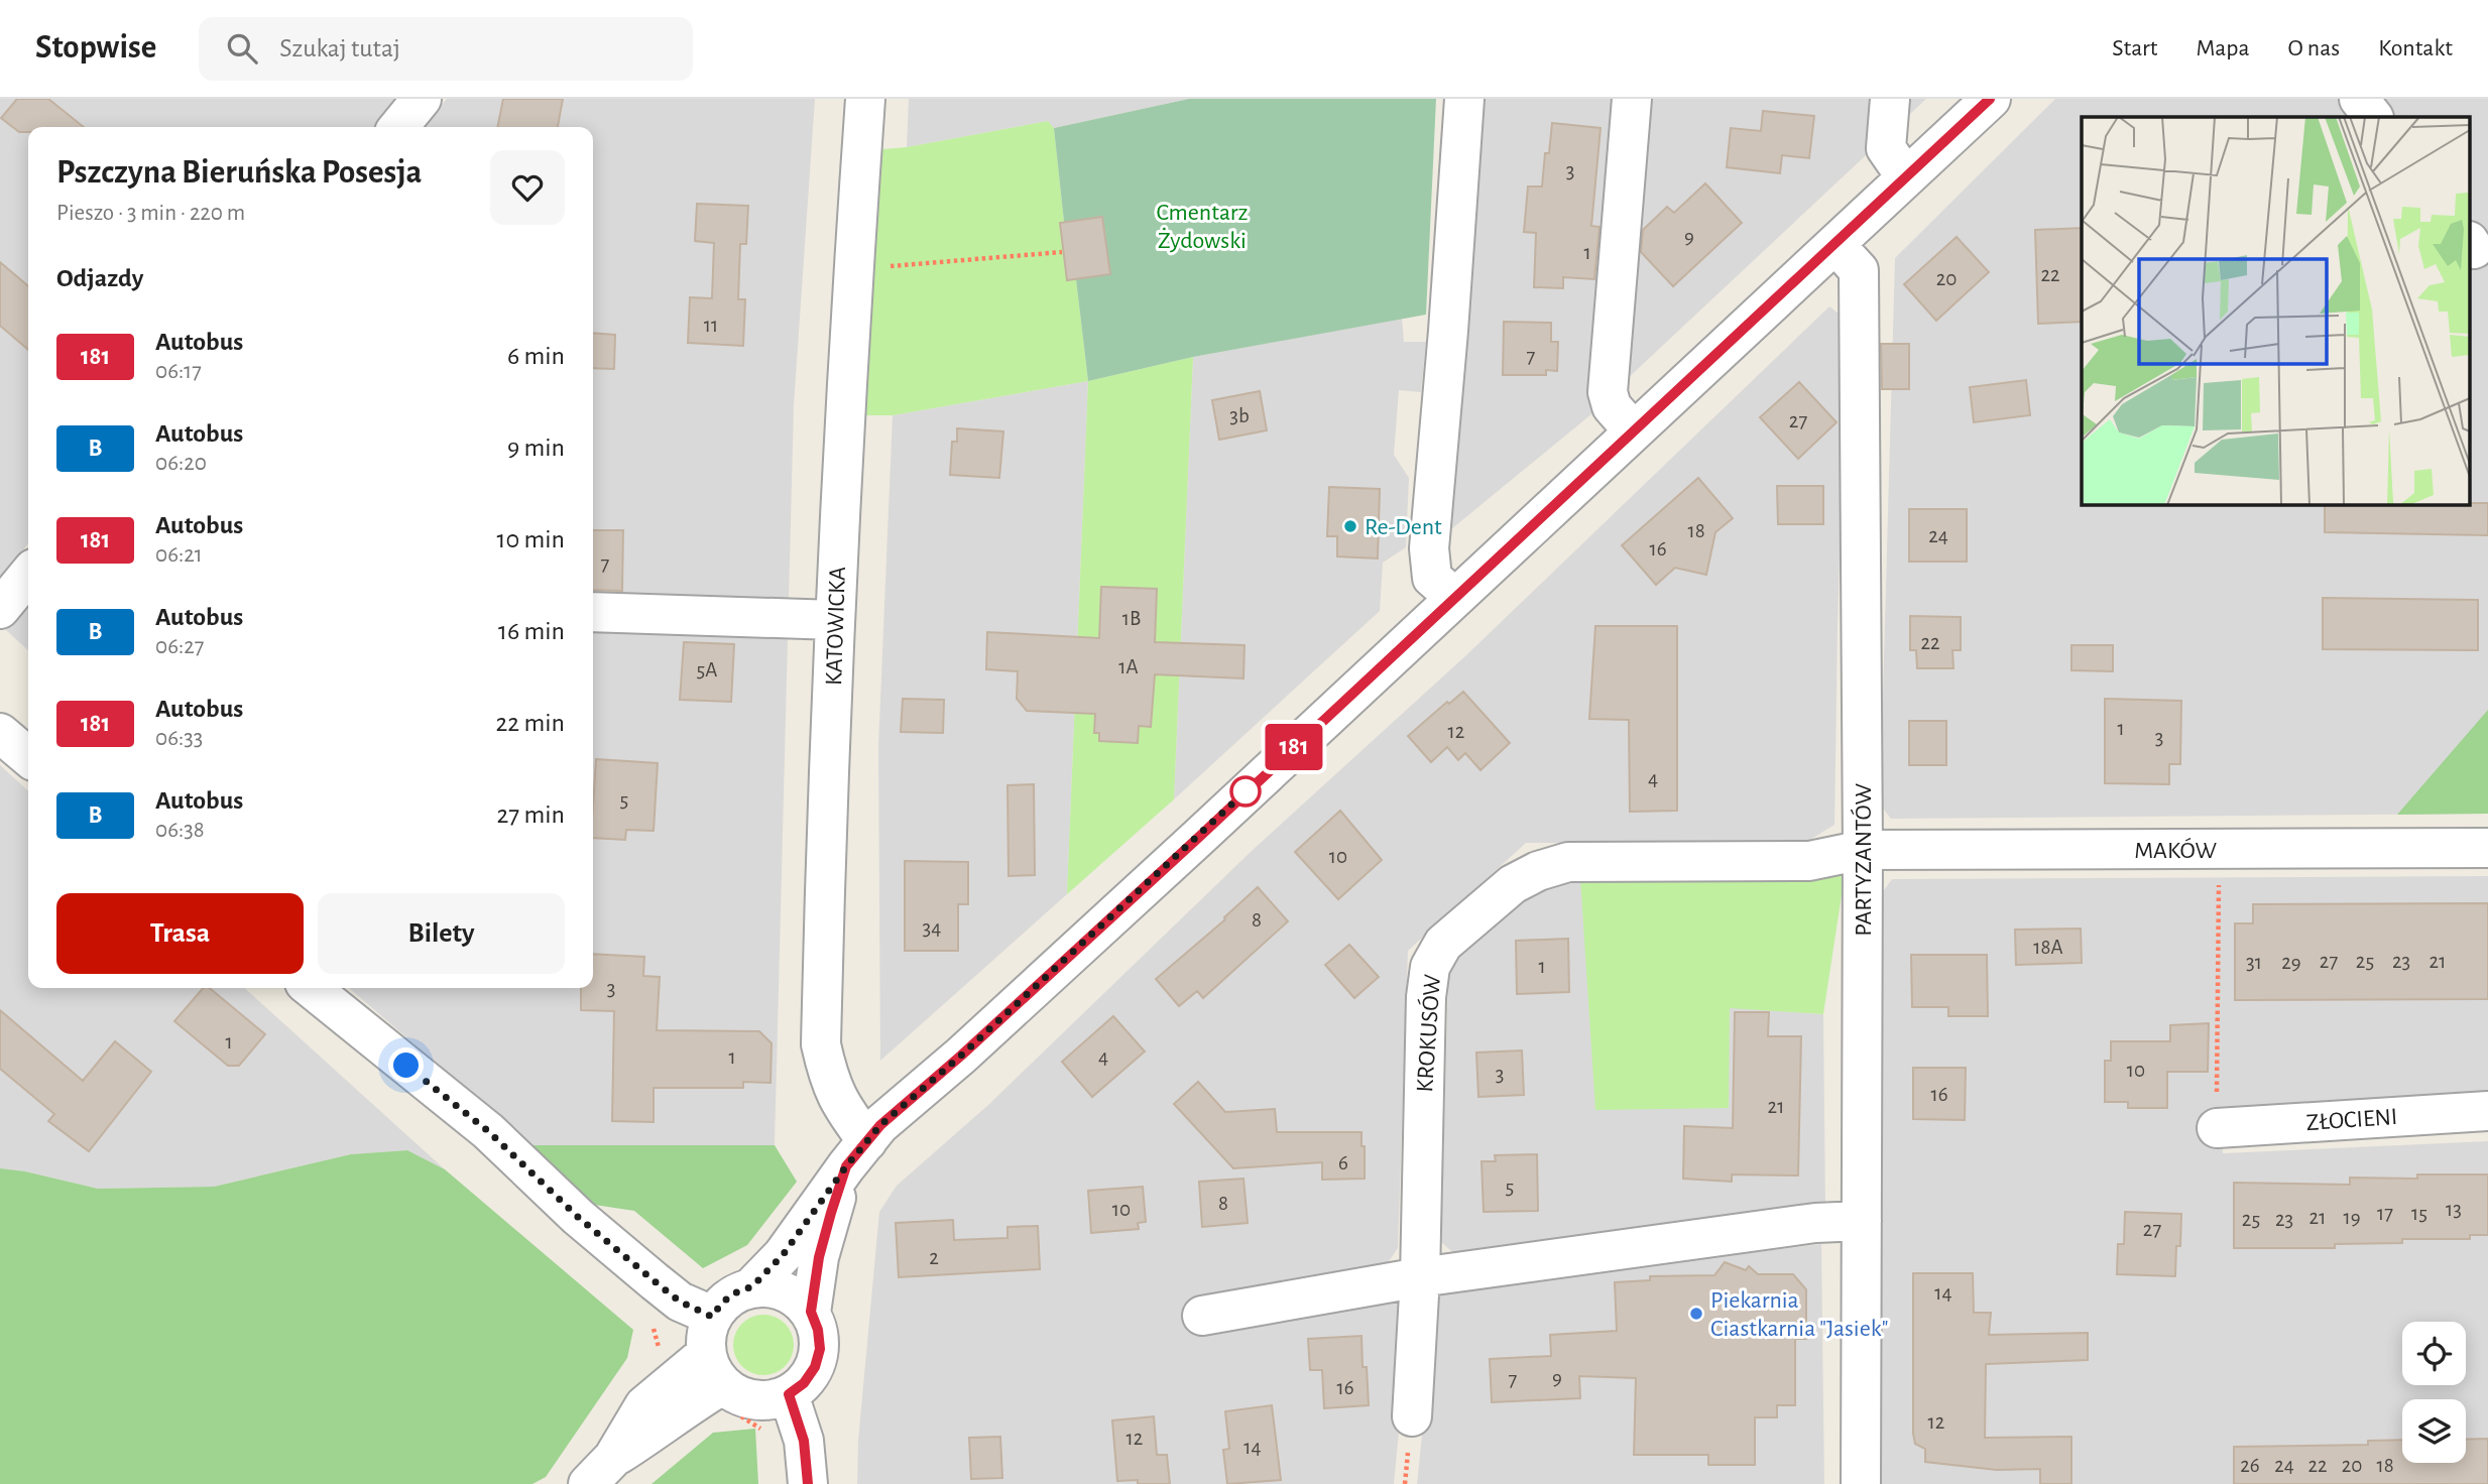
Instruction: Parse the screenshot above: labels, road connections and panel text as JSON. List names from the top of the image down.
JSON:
{
  "streets": {
    "street": [
      "KATOWICKA",
      "MAKÓW",
      "PARTYZANTÓW",
      "KROKUSÓW",
      "ZŁOCIENI"
    ]
  },
  "crossings": [
    ["MAKÓW", "PARTYZANTÓW"],
    ["MAKÓW", "KROKUSÓW"],
    ["PARTYZANTÓW", "KROKUSÓW"]
  ],
  "parks": ["Cmentarz Żydowski"],
  "places": ["Re-Dent", "Piekarnia Ciastkarnia \"Jasiek\""],
  "lines": ["bus line 181"],
  "house_numbers": [
    "3",
    "9",
    "1",
    "22",
    "20",
    "11",
    "7",
    "3b",
    "27",
    "18",
    "24",
    "16",
    "7",
    "1B",
    "22",
    "1A",
    "5A",
    "1",
    "12",
    "3",
    "4",
    "5",
    "10",
    "8",
    "34",
    "18A",
    "27",
    "25",
    "23",
    "21",
    "31",
    "29",
    "1",
    "3",
    "1",
    "1",
    "4",
    "10",
    "3",
    "16",
    "21",
    "6",
    "5",
    "8",
    "10",
    "13",
    "17",
    "15",
    "21",
    "19",
    "25",
    "23",
    "27",
    "2",
    "14",
    "9",
    "7",
    "16",
    "12",
    "12",
    "14",
    "26",
    "24",
    "22",
    "20",
    "18"
  ],
  "page": {
    "header": "Stopwise",
    "search": "Szukaj tutaj",
    "nav": [
      "Start",
      "Mapa",
      "O nas",
      "Kontakt"
    ],
    "on_map": "181",
    "heading": [
      ["Pszczyna Bieruńska Posesja", "Pieszo · 3 min · 220 m"],
      "Odjazdy"
    ],
    "list": [
      {
        "mark": "181",
        "name": "Autobus",
        "note": "06:17",
        "value": "6 min"
      },
      {
        "mark": "B",
        "name": "Autobus",
        "note": "06:20",
        "value": "9 min"
      },
      {
        "mark": "181",
        "name": "Autobus",
        "note": "06:21",
        "value": "10 min"
      },
      {
        "mark": "B",
        "name": "Autobus",
        "note": "06:27",
        "value": "16 min"
      },
      {
        "mark": "181",
        "name": "Autobus",
        "note": "06:33",
        "value": "22 min"
      },
      {
        "mark": "B",
        "name": "Autobus",
        "note": "06:38",
        "value": "27 min"
      }
    ],
    "buttons": ["Trasa", "Bilety"]
  }
}
